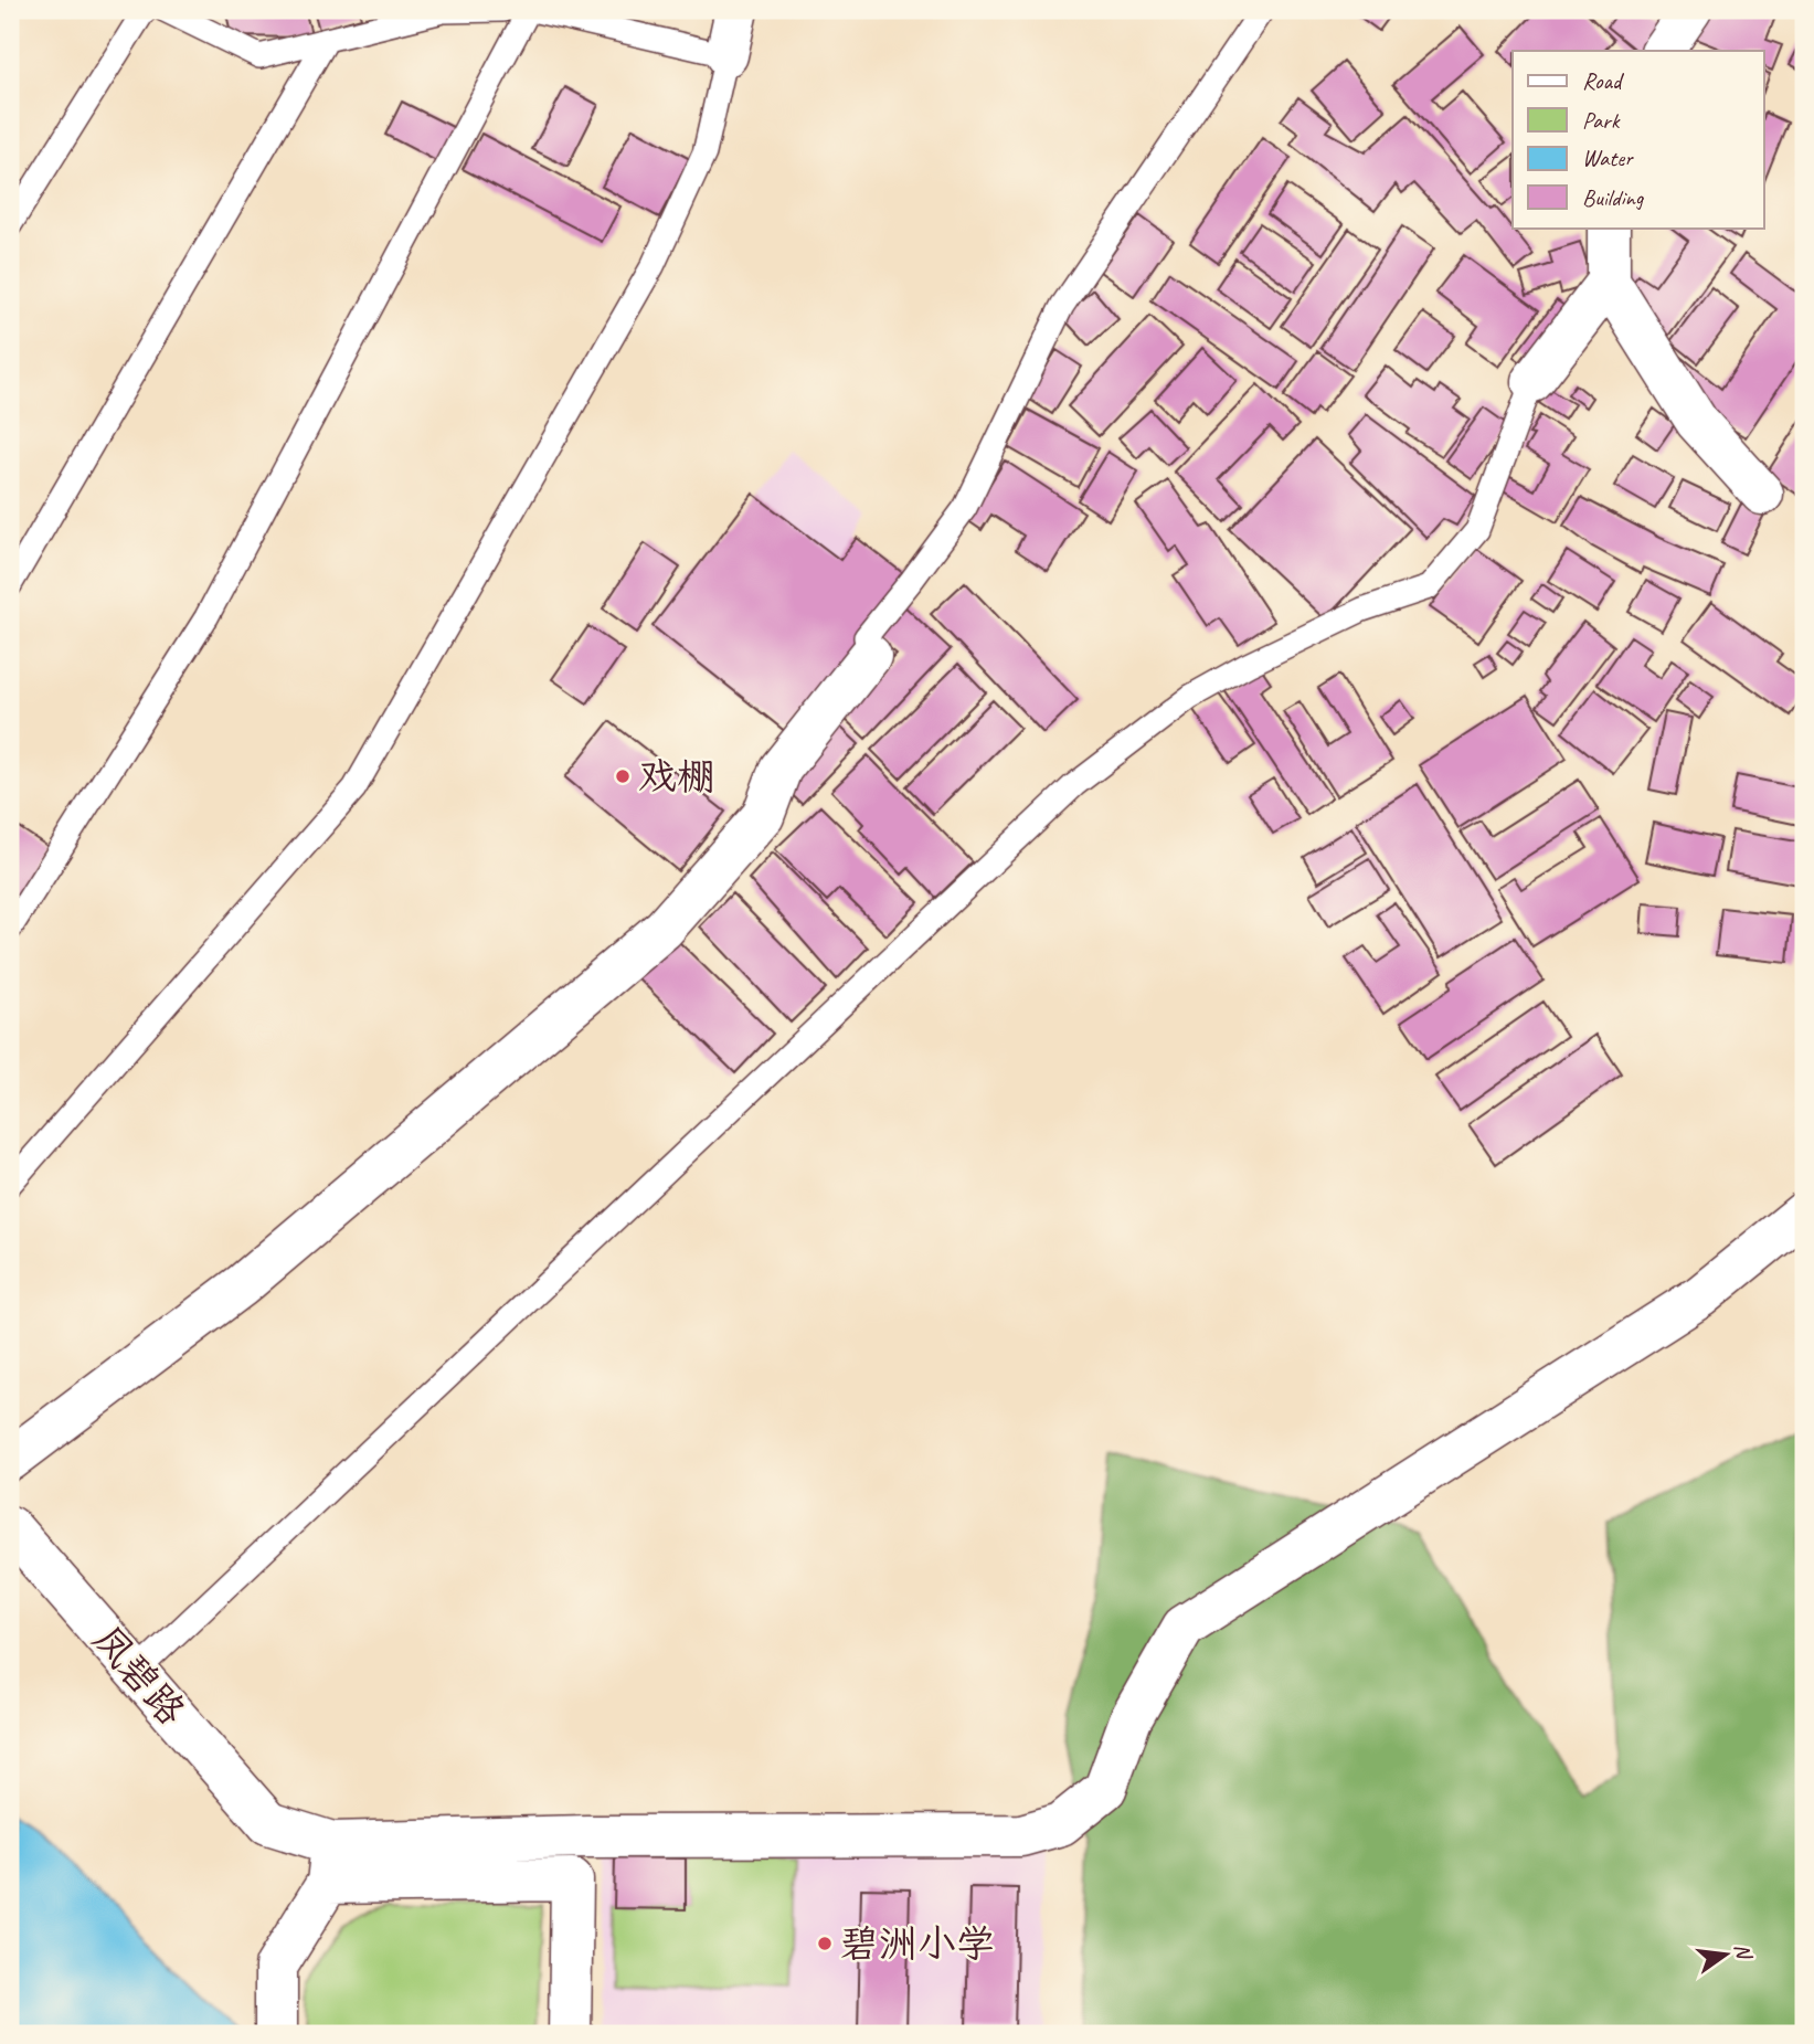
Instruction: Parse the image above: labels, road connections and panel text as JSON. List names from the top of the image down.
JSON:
{
  "streets": {
    "street": ["凤碧路"]
  },
  "places": ["戏棚", "碧洲小学"],
  "legend": [
    "Road",
    "Park",
    "Water",
    "Building"
  ],
  "north": "right"
}
